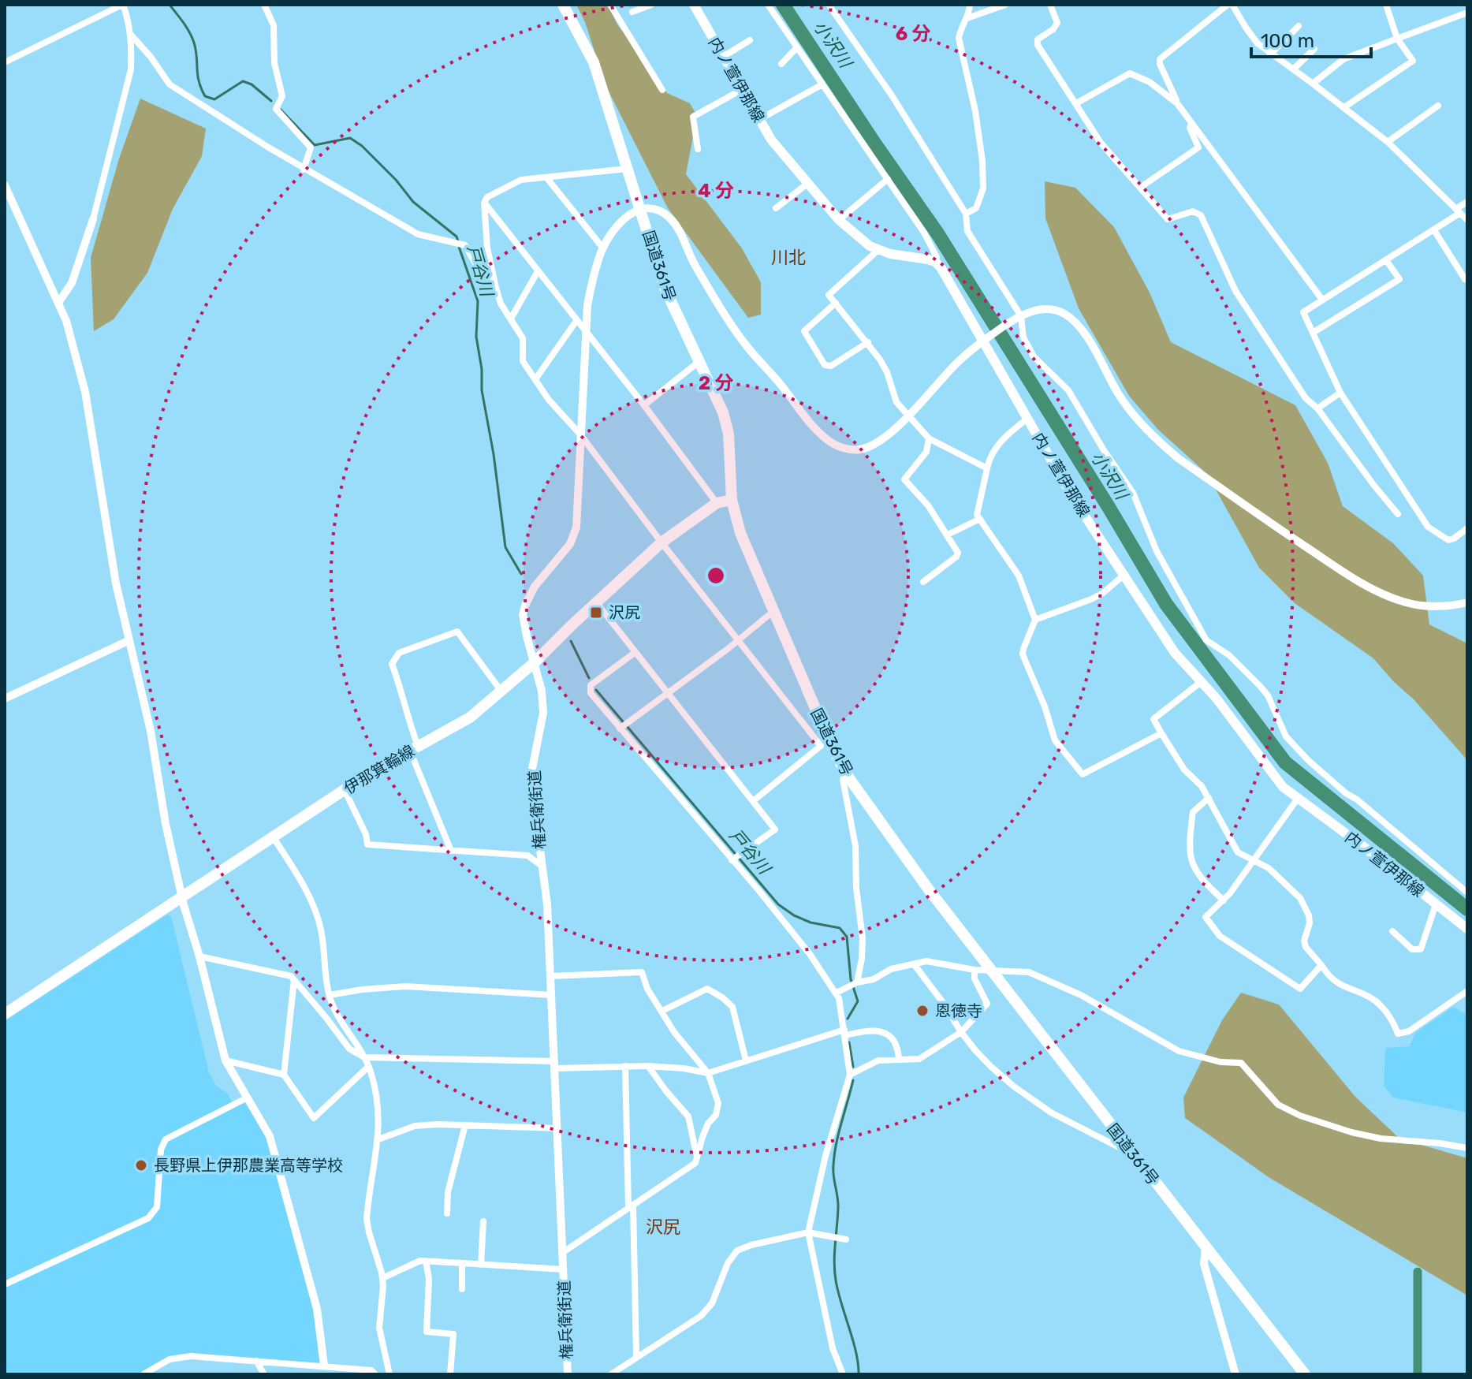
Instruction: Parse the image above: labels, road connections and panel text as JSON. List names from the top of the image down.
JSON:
{
  "streets": {
    "main road": ["内ノ萱伊那線", "国道361号", "伊那箕輪線"],
    "street": ["権兵衛街道"]
  },
  "crossings": [
    ["国道361号", "伊那箕輪線"],
    ["国道361号", "権兵衛街道"],
    ["伊那箕輪線", "権兵衛街道"]
  ],
  "districts": ["川北", "沢尻"],
  "water": ["小沢川", "戸谷川"],
  "places": {
    "transit": ["沢尻"],
    "other": ["恩徳寺", "長野県上伊那農業高等学校"]
  },
  "scale_bar": "100 m",
  "rings": ["6 分", "4 分", "2 分"]
}
